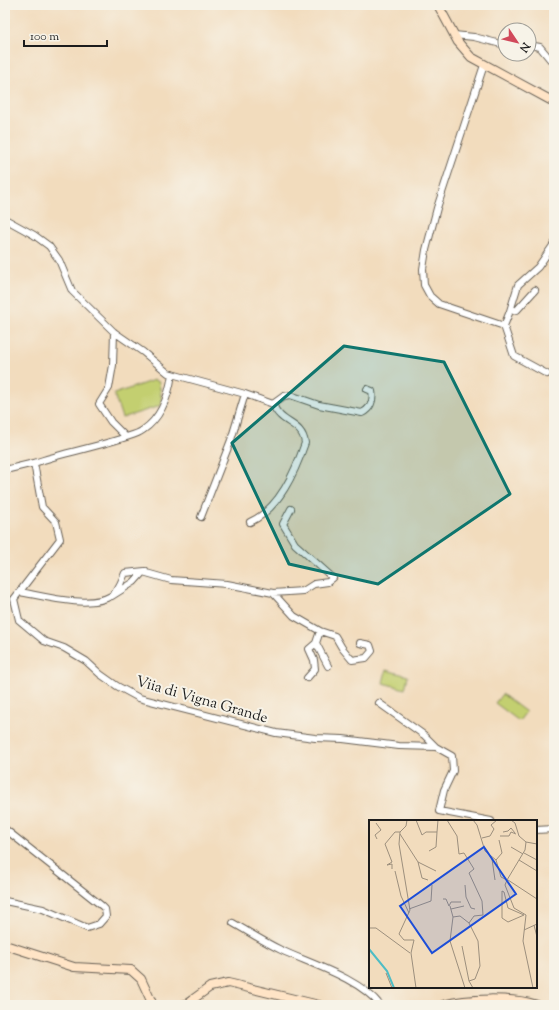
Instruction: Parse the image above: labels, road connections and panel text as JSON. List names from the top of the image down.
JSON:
{
  "streets": {
    "street": ["Viia di Vigna Grande"]
  },
  "scale_bar": "100 m",
  "north": "bottom right"
}
